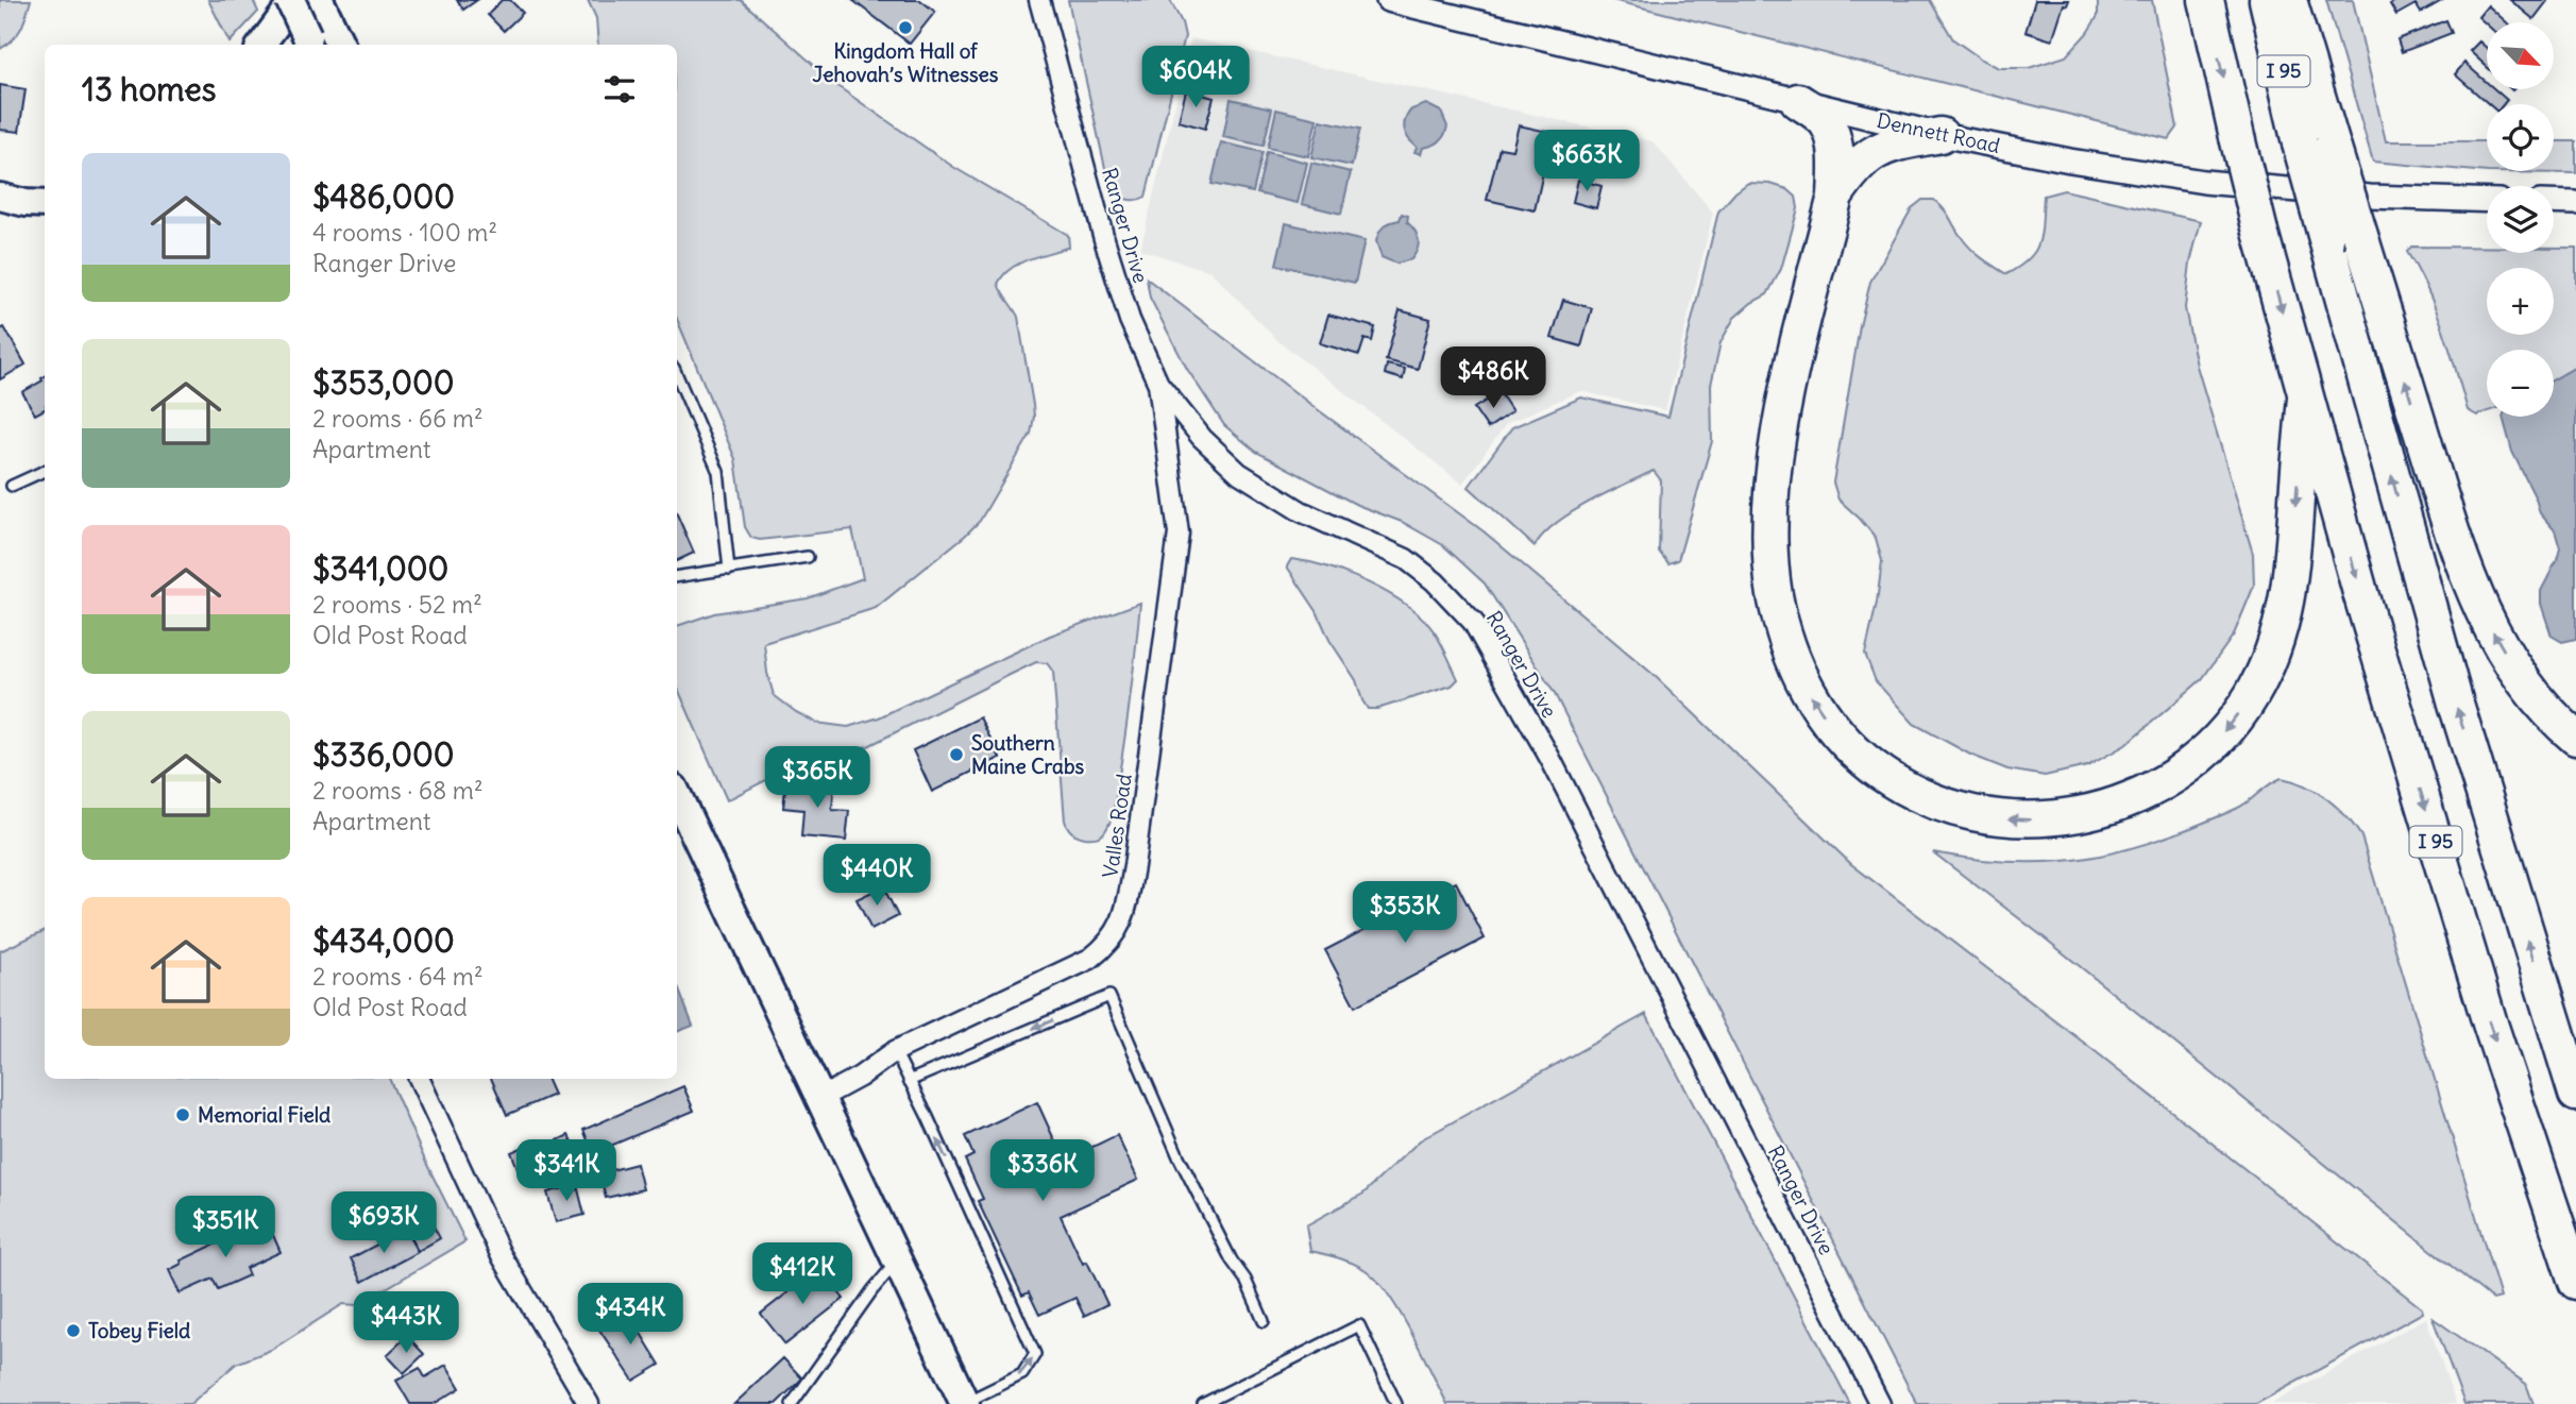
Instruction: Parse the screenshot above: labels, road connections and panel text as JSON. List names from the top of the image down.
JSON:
{
  "streets": {
    "highway": ["I 95"],
    "street": ["Dennett Road", "Ranger Drive", "Valles Road"]
  },
  "crossings": [
    ["Ranger Drive", "Valles Road"]
  ],
  "places": [
    "Kingdom Hall of Jehovah’s Witnesses",
    "Southern Maine Crabs",
    "Memorial Field",
    "Tobey Field"
  ],
  "north": "bottom right",
  "page": {
    "map_buttons": ["+", "−"],
    "heading": "13 homes",
    "price": [
      "$604K",
      "$663K",
      "$486K",
      "$365K",
      "$440K",
      "$353K",
      "$341K",
      "$336K",
      "$693K",
      "$351K",
      "$412K",
      "$434K",
      "$443K"
    ],
    "list": [
      {
        "name": "$486,000",
        "note": "4 rooms · 100 m² · Ranger Drive"
      },
      {
        "name": "$353,000",
        "note": "2 rooms · 66 m² · Apartment"
      },
      {
        "name": "$341,000",
        "note": "2 rooms · 52 m² · Old Post Road"
      },
      {
        "name": "$336,000",
        "note": "2 rooms · 68 m² · Apartment"
      },
      {
        "name": "$434,000",
        "note": "2 rooms · 64 m² · Old Post Road"
      }
    ]
  }
}
